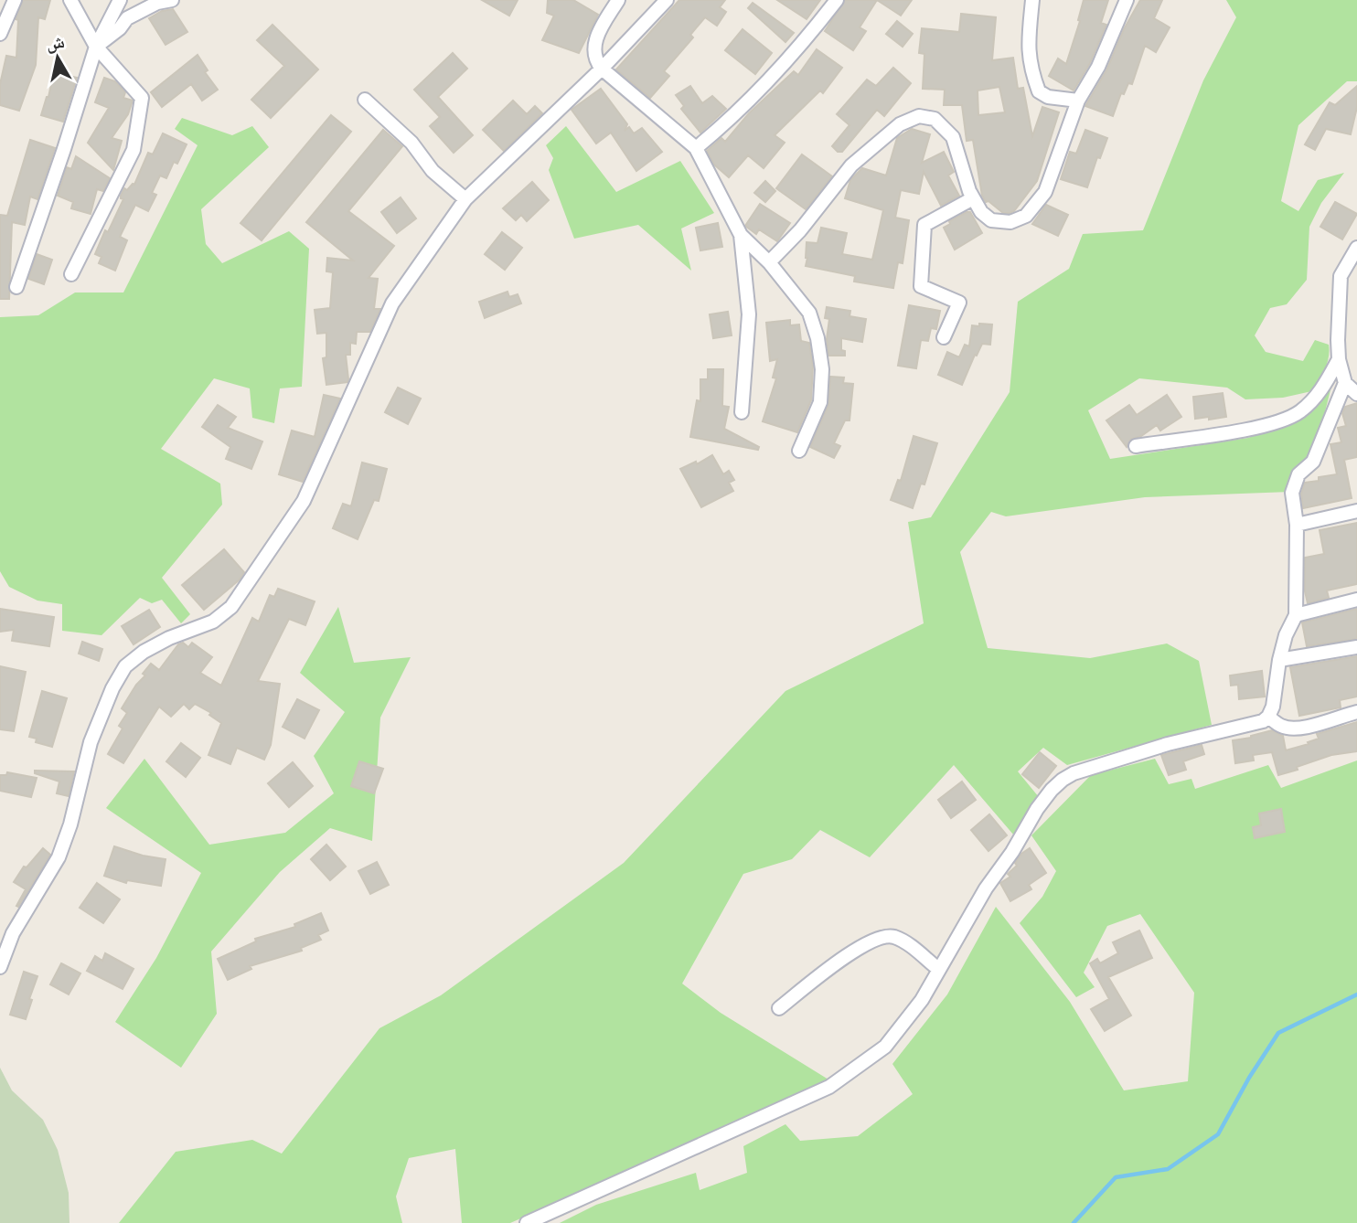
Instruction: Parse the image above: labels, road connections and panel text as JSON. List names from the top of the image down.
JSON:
{
  "north": "top"
}
